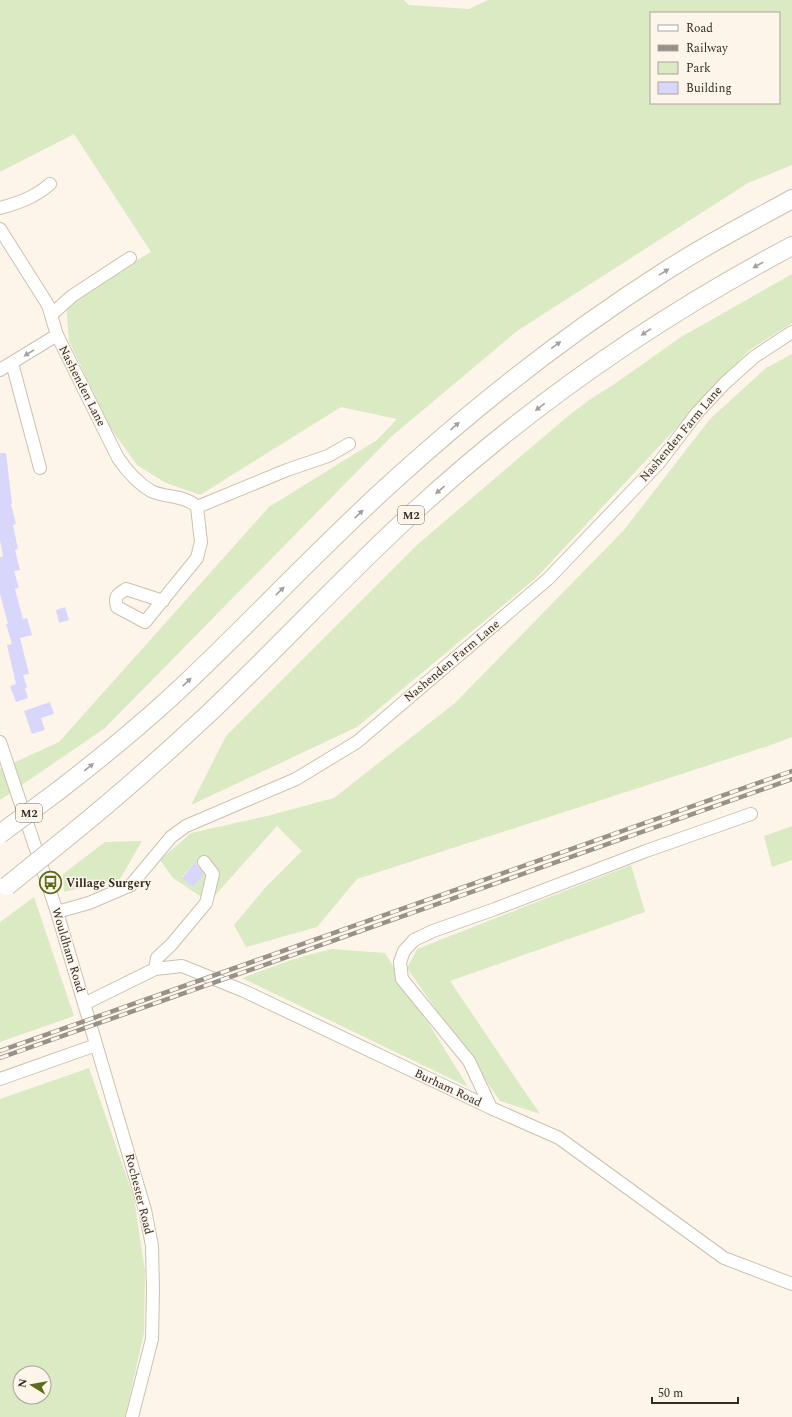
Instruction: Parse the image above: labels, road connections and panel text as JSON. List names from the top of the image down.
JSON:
{
  "streets": {
    "highway": ["M2"],
    "street": [
      "Nashenden Lane",
      "Nashenden Farm Lane",
      "Wouldham Road",
      "Burham Road",
      "Rochester Road"
    ]
  },
  "crossings": [
    ["Nashenden Farm Lane", "Wouldham Road"],
    ["Wouldham Road", "Burham Road"],
    ["Wouldham Road", "Rochester Road"]
  ],
  "places": {
    "bus stop": ["Village Surgery"]
  },
  "legend": [
    "Road",
    "Railway",
    "Park",
    "Building"
  ],
  "scale_bar": "50 m",
  "north": "left"
}
